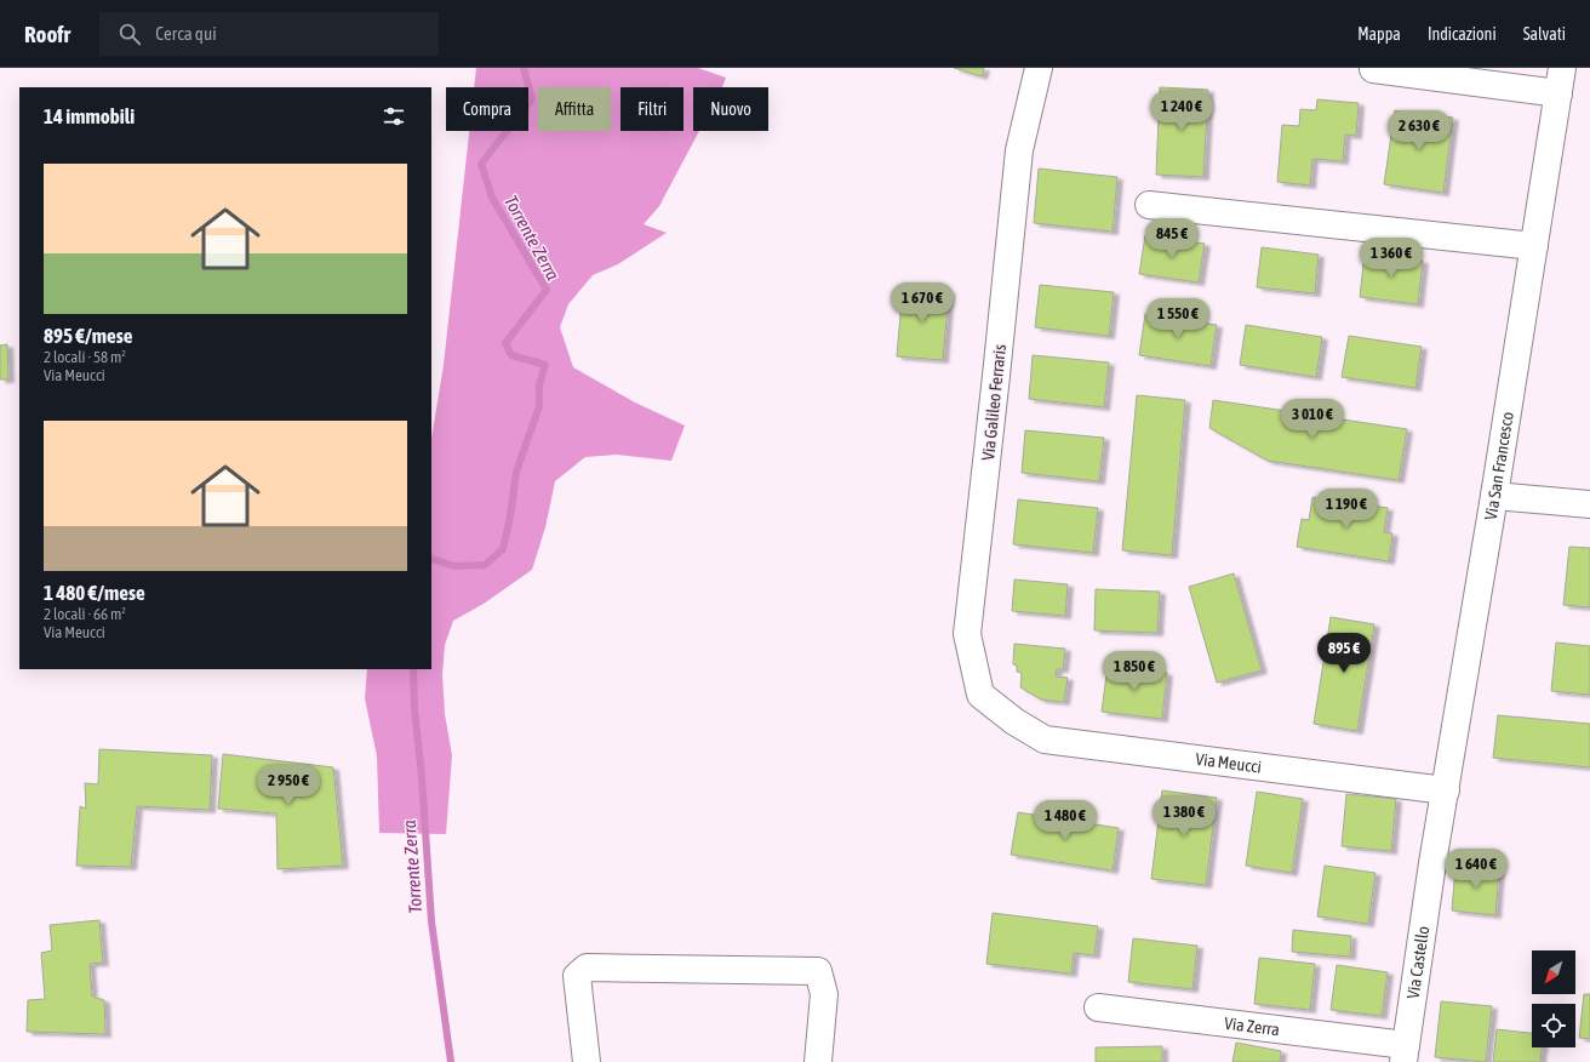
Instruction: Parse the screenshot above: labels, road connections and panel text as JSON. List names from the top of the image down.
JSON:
{
  "streets": {
    "street": [
      "Via Galileo Ferraris",
      "Via San Francesco",
      "Via Meucci",
      "Via Castello",
      "Via Zerra"
    ]
  },
  "crossings": [
    ["Via Galileo Ferraris", "Via Meucci"],
    ["Via San Francesco", "Via Meucci"],
    ["Via San Francesco", "Via Castello"],
    ["Via Castello", "Via Zerra"]
  ],
  "water": ["Torrente Zerra"],
  "north": "bottom left",
  "page": {
    "header": "Roofr",
    "search": "Cerca qui",
    "nav": ["Mappa", "Indicazioni", "Salvati"],
    "chip": [
      "Compra",
      "Affitta",
      "Filtri",
      "Nuovo"
    ],
    "heading": "14 immobili",
    "price": [
      "1 240 €",
      "2 630 €",
      "845 €",
      "1 360 €",
      "1 670 €",
      "1 550 €",
      "3 010 €",
      "1 190 €",
      "895 €",
      "1 850 €",
      "2 950 €",
      "1 380 €",
      "1 480 €",
      "1 640 €"
    ],
    "list": [
      {
        "name": "895 €/mese",
        "note": "2 locali · 58 m² · Via Meucci"
      },
      {
        "name": "1 480 €/mese",
        "note": "2 locali · 66 m² · Via Meucci"
      }
    ]
  }
}
